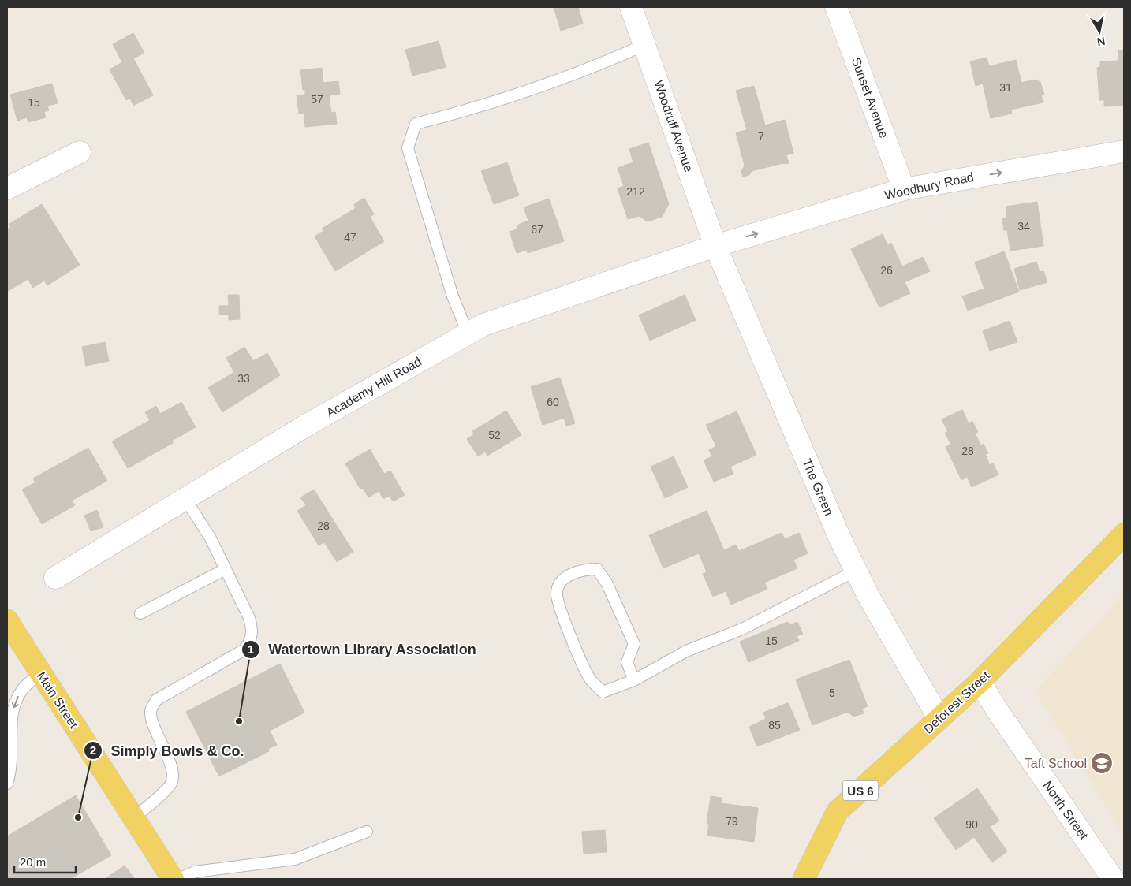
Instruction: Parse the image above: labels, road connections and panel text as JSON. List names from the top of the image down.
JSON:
{
  "streets": {
    "main road": ["Main Street", "Deforest Street", "US 6"],
    "street": [
      "Sunset Avenue",
      "Woodruff Avenue",
      "Woodbury Road",
      "Academy Hill Road",
      "The Green",
      "North Street"
    ]
  },
  "crossings": [
    ["Sunset Avenue", "Woodbury Road"],
    ["Woodruff Avenue", "Woodbury Road"],
    ["Woodruff Avenue", "Academy Hill Road"],
    ["Woodruff Avenue", "The Green"],
    ["Woodbury Road", "Academy Hill Road"],
    ["Woodbury Road", "The Green"],
    ["Academy Hill Road", "The Green"],
    ["The Green", "Deforest Street"],
    ["Deforest Street", "North Street"]
  ],
  "one_way": ["Woodbury Road"],
  "places": {
    "other": ["Watertown Library Association", "Simply Bowls & Co."],
    "school or university": ["Taft School"]
  },
  "house_numbers": [
    "31",
    "57",
    "15",
    "7",
    "212",
    "34",
    "67",
    "47",
    "26",
    "33",
    "60",
    "52",
    "28",
    "28",
    "15",
    "5",
    "85",
    "79",
    "90"
  ],
  "scale_bar": "20 m",
  "north": "bottom"
}
